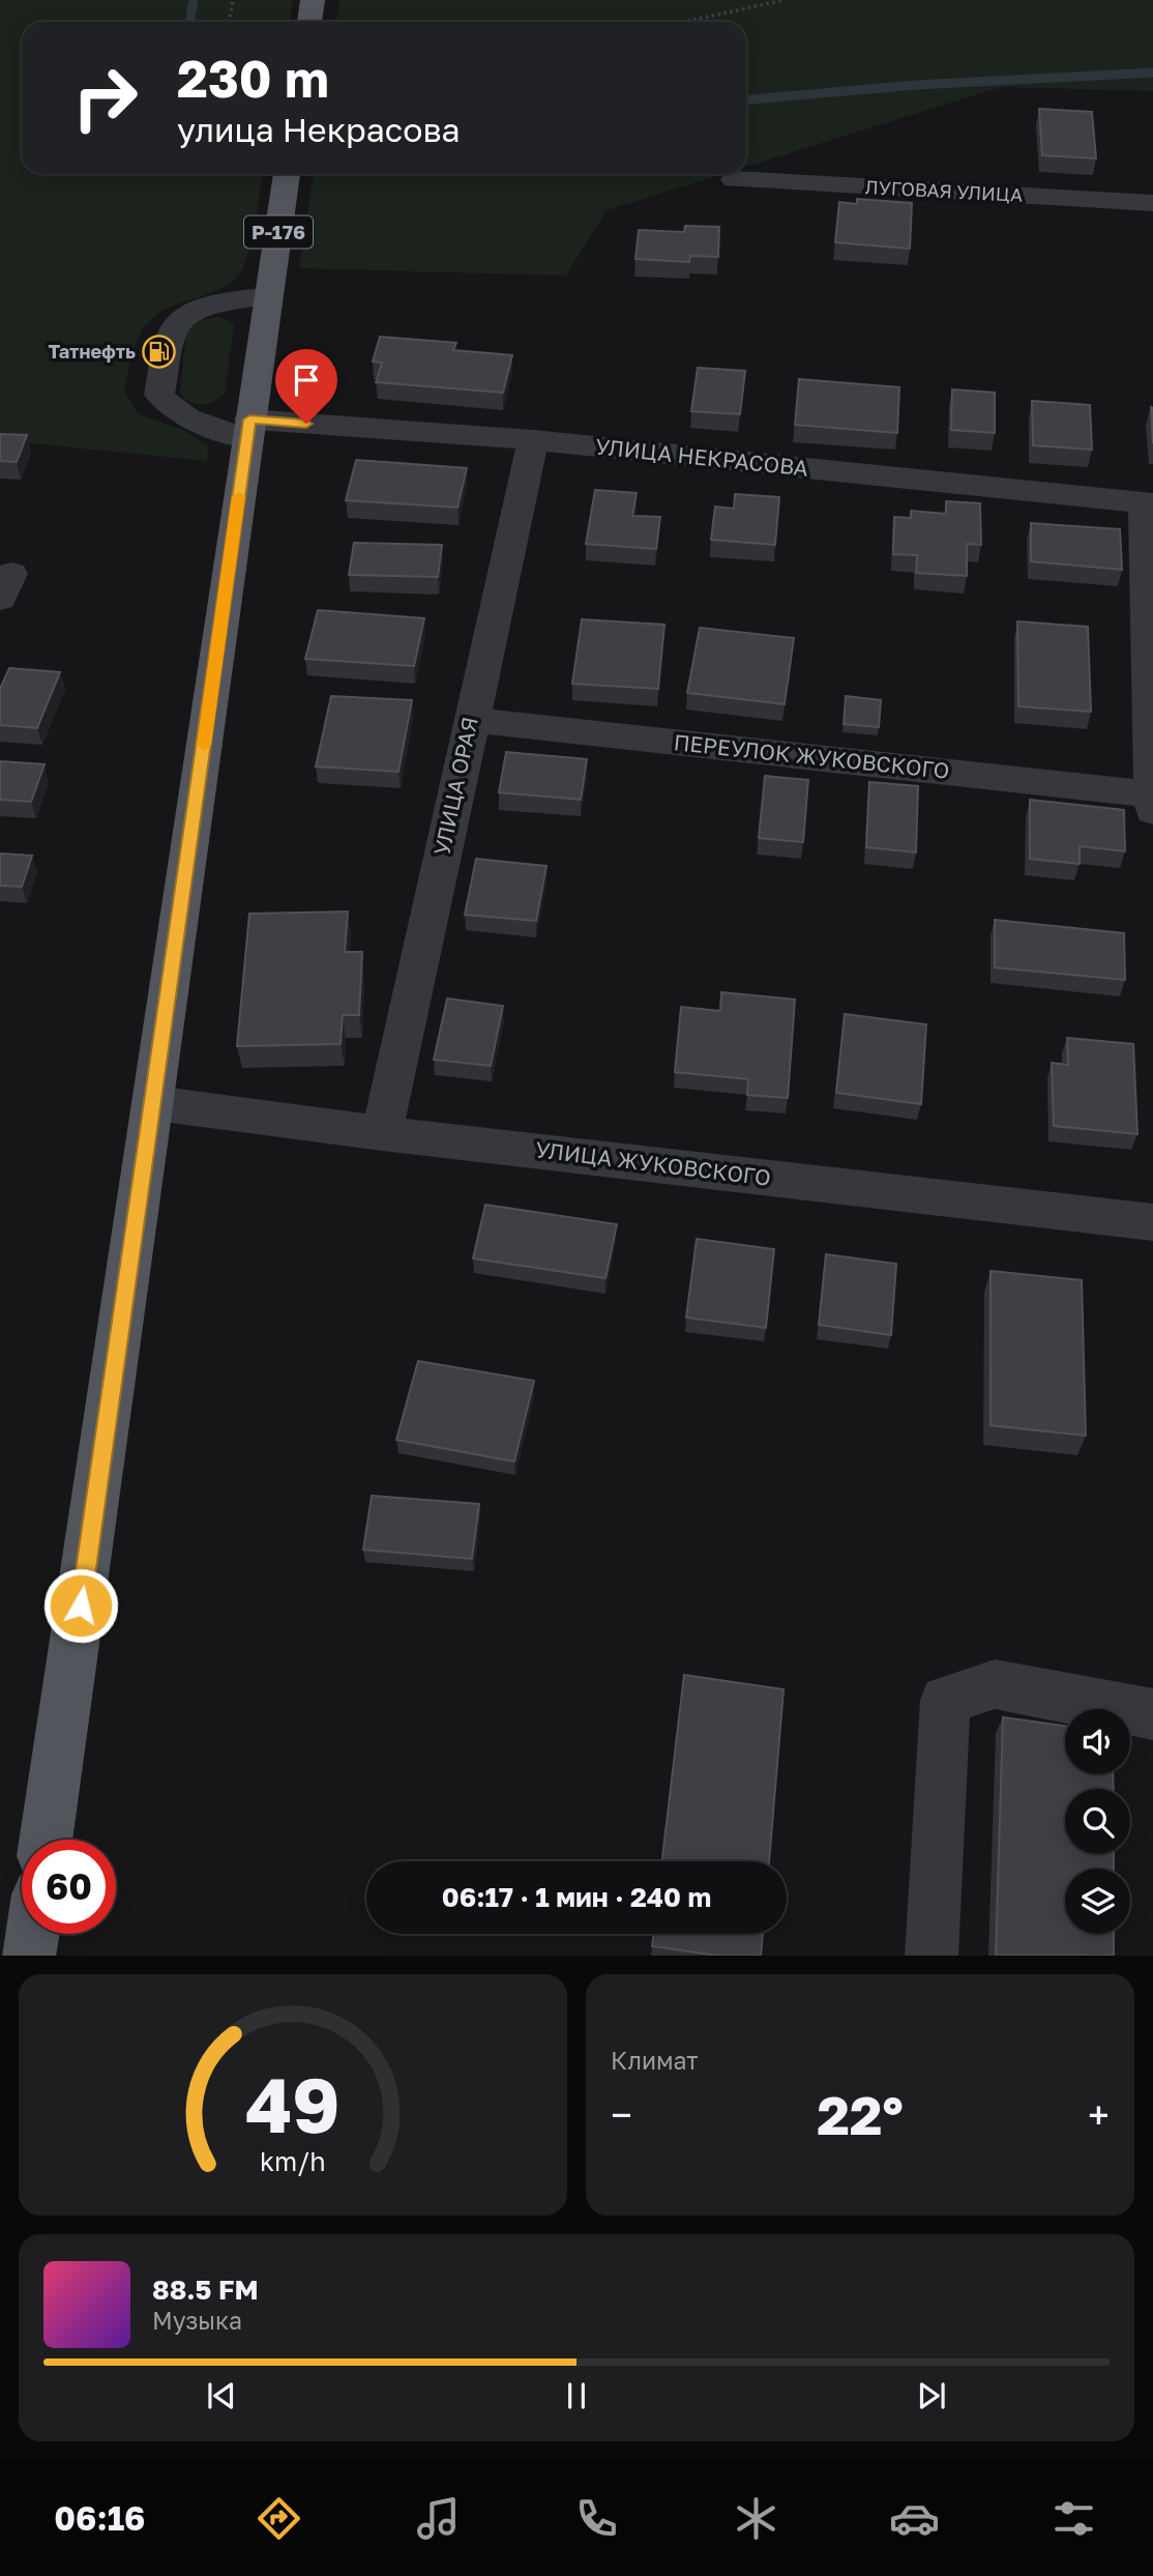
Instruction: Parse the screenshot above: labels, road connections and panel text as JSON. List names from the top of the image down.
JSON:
{
  "streets": {
    "main road": ["Р-176"],
    "street": [
      "ЛУГОВАЯ УЛИЦА",
      "УЛИЦА НЕКРАСОВА",
      "ПЕРЕУЛОК ЖУКОВСКОГО",
      "УЛИЦА ОРАЯ",
      "УЛИЦА ЖУКОВСКОГО"
    ]
  },
  "crossings": [
    ["Р-176", "УЛИЦА НЕКРАСОВА"],
    ["УЛИЦА НЕКРАСОВА", "УЛИЦА ОРАЯ"],
    ["ПЕРЕУЛОК ЖУКОВСКОГО", "УЛИЦА ОРАЯ"],
    ["УЛИЦА ОРАЯ", "УЛИЦА ЖУКОВСКОГО"]
  ],
  "places": {
    "fuel station": ["Татнефть"]
  },
  "page": {
    "turn": ["230 m", "улица Некрасова"],
    "limit": "60",
    "trip": "06:17 · 1 мин · 240 m",
    "tile": "Климат",
    "heat": ["−", "22°", "+"],
    "song": ["88.5 FM", "Музыка"],
    "tabs": "06:16",
    "gauge": ["49", "km/h"]
  }
}
